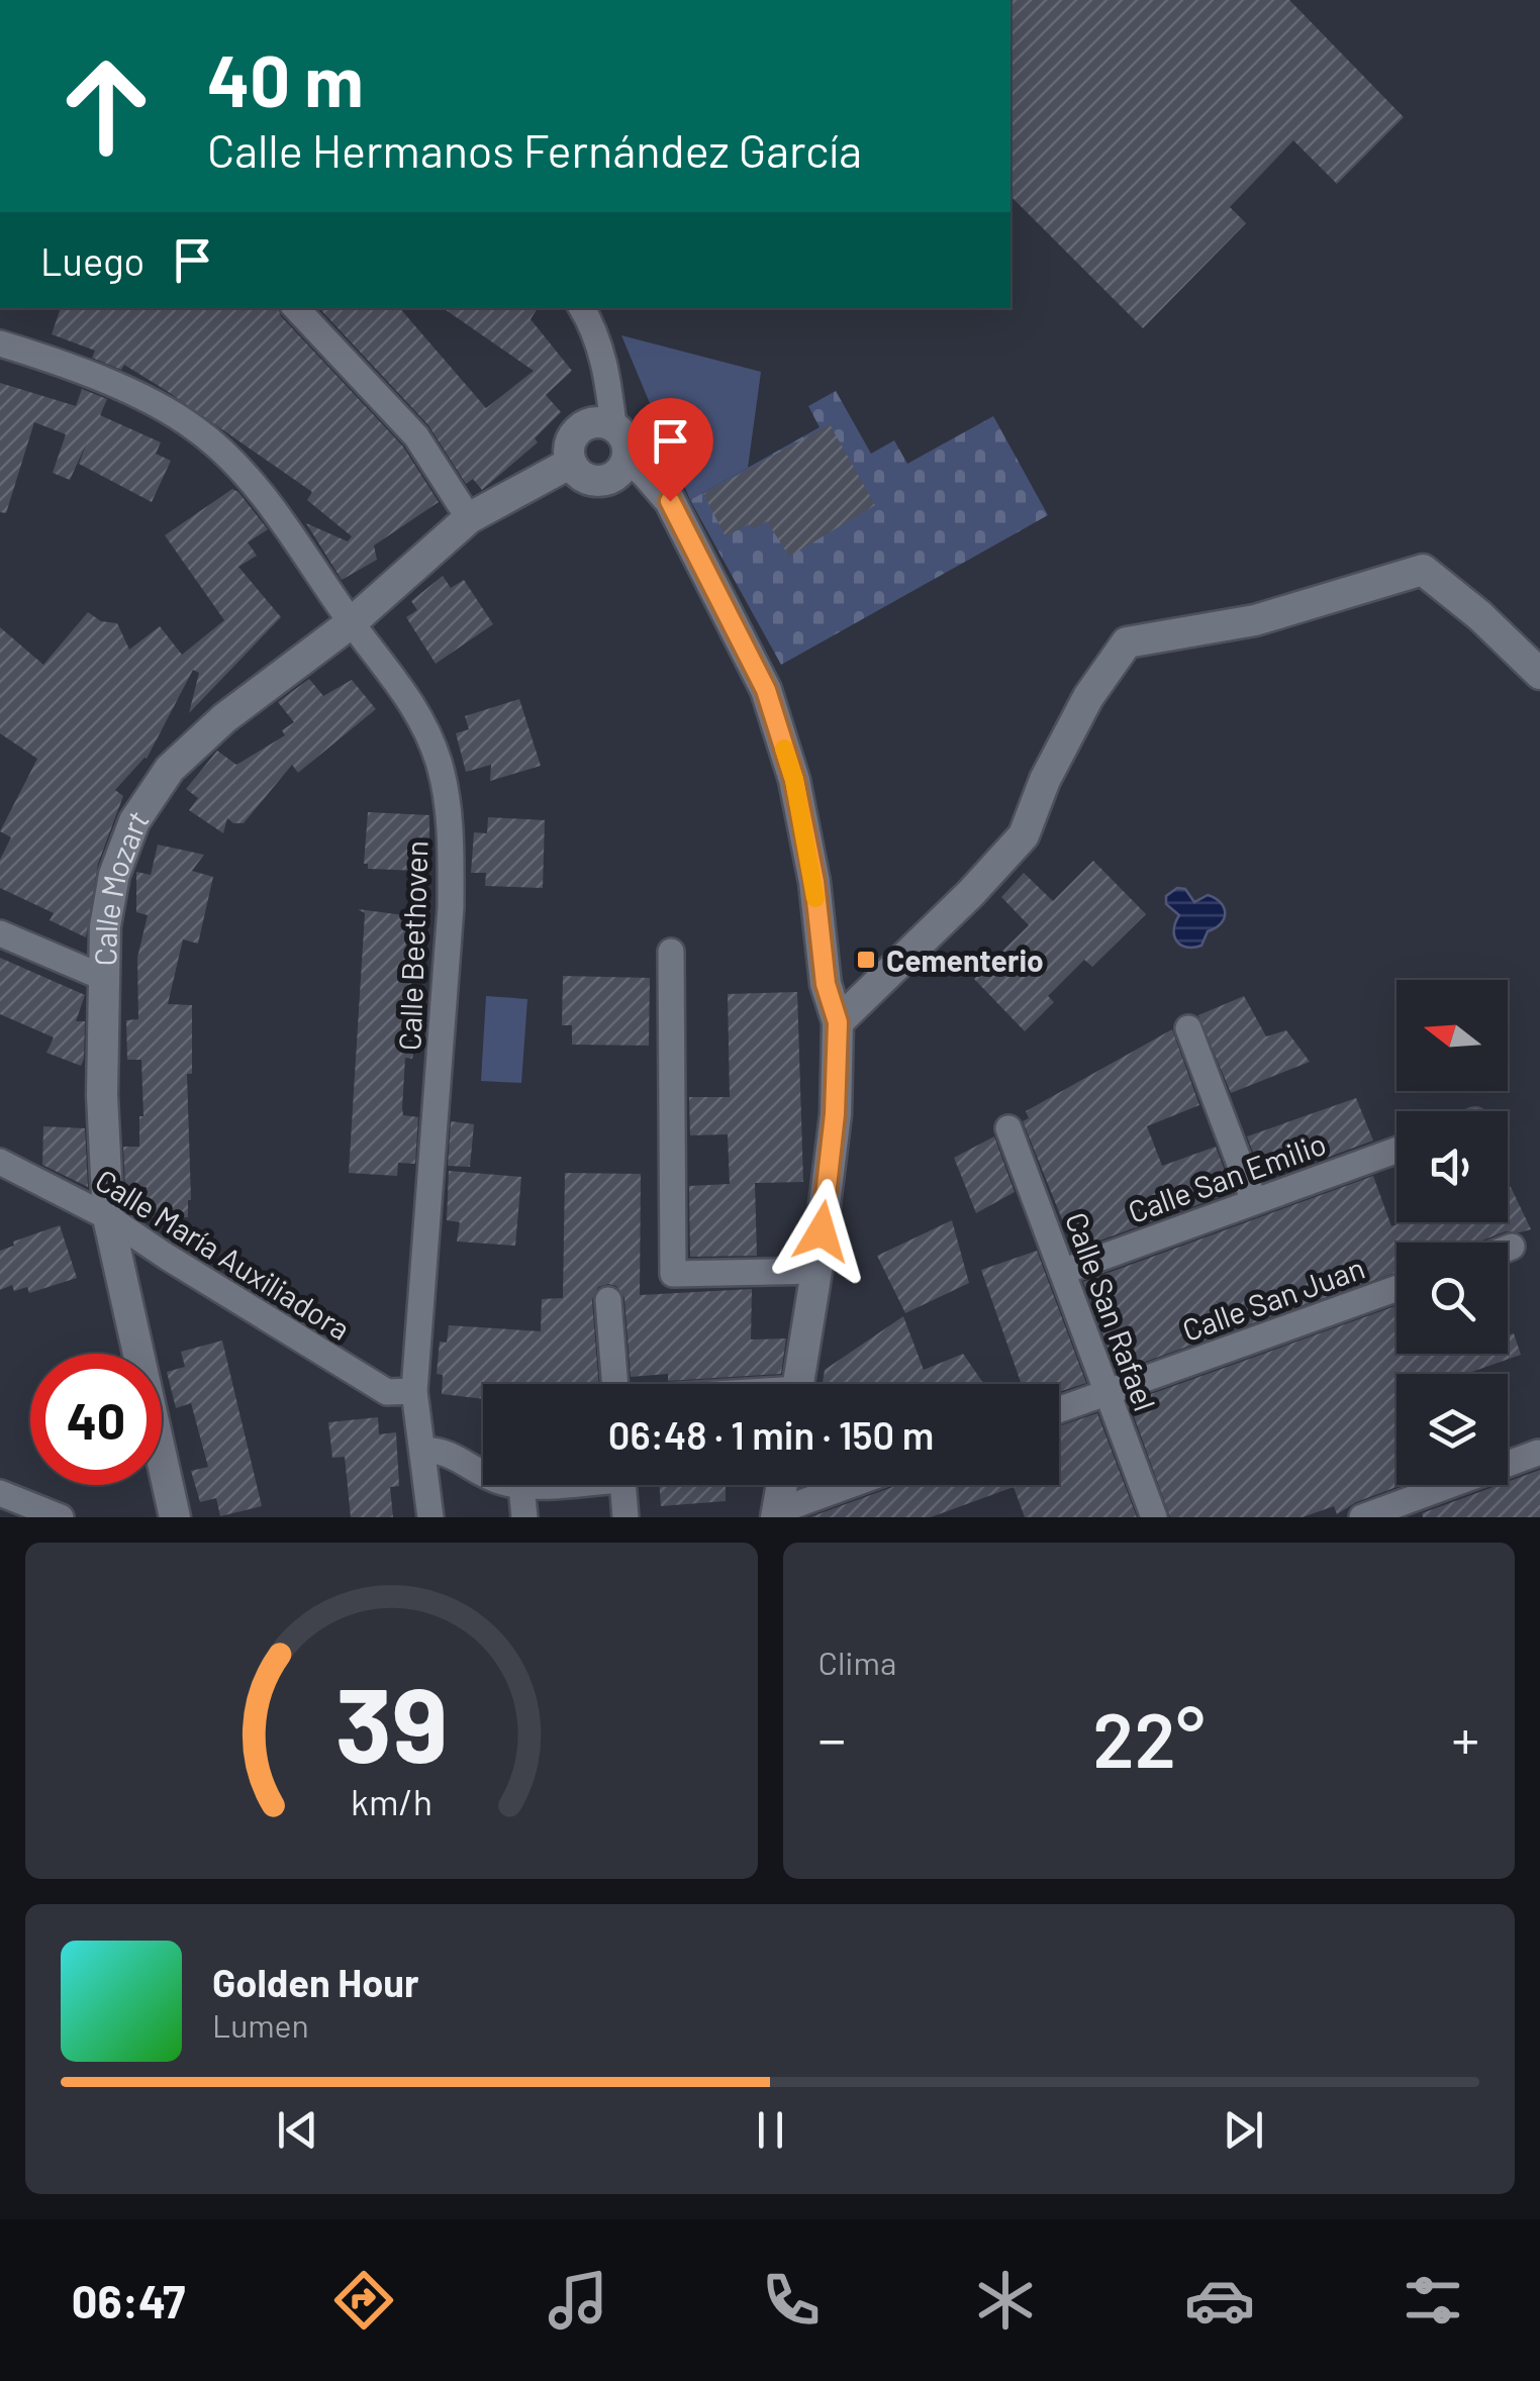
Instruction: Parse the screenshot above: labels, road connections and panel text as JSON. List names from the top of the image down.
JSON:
{
  "streets": {
    "street": [
      "Calle Mozart",
      "Calle Beethoven",
      "Calle San Emilio",
      "Calle María Auxiliadora",
      "Calle San Juan",
      "Calle San Rafael"
    ]
  },
  "crossings": [
    ["Calle Mozart", "Calle Beethoven"],
    ["Calle Mozart", "Calle María Auxiliadora"],
    ["Calle Beethoven", "Calle María Auxiliadora"],
    ["Calle San Emilio", "Calle San Rafael"],
    ["Calle San Juan", "Calle San Rafael"]
  ],
  "places": {
    "transit": ["Cementerio"]
  },
  "north": "left",
  "page": {
    "turn": ["40 m", "Calle Hermanos Fernández García"],
    "then": "Luego",
    "limit": "40",
    "trip": "06:48 · 1 min · 150 m",
    "tile": "Clima",
    "heat": ["−", "22°", "+"],
    "song": ["Golden Hour", "Lumen"],
    "tabs": "06:47",
    "gauge": ["39", "km/h"]
  }
}
